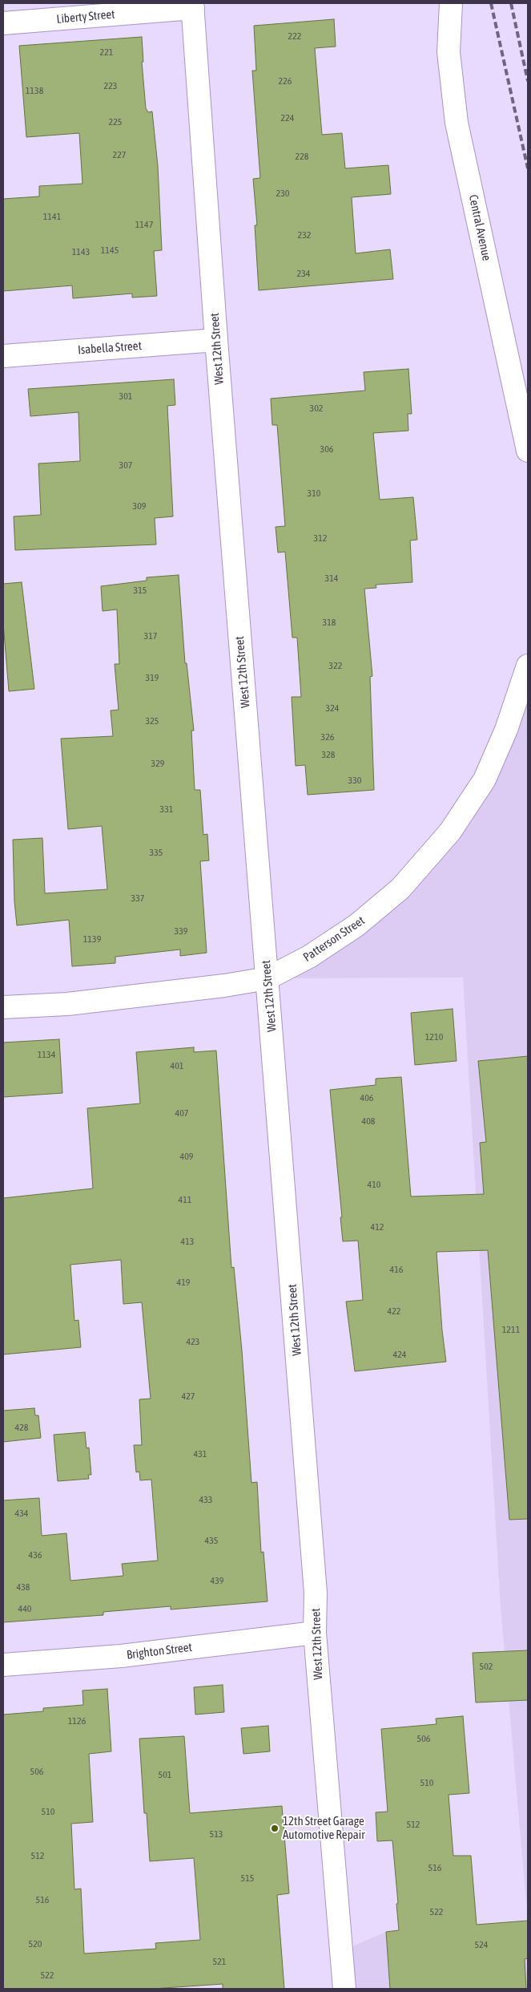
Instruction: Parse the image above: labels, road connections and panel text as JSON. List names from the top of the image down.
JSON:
{
  "streets": {
    "street": [
      "Liberty Street",
      "Central Avenue",
      "Isabella Street",
      "West 12th Street",
      "Patterson Street",
      "Brighton Street"
    ]
  },
  "crossings": [
    ["Liberty Street", "West 12th Street"],
    ["Isabella Street", "West 12th Street"],
    ["West 12th Street", "Patterson Street"],
    ["West 12th Street", "Brighton Street"]
  ],
  "places": ["12th Street Garage Automotive Repair"],
  "house_numbers": [
    "222",
    "221",
    "226",
    "223",
    "1138",
    "224",
    "225",
    "227",
    "228",
    "230",
    "1141",
    "1147",
    "232",
    "1145",
    "1143",
    "234",
    "301",
    "302",
    "306",
    "307",
    "310",
    "309",
    "312",
    "314",
    "315",
    "318",
    "317",
    "322",
    "319",
    "324",
    "325",
    "326",
    "328",
    "329",
    "330",
    "331",
    "335",
    "337",
    "339",
    "1139",
    "1210",
    "1134",
    "401",
    "406",
    "407",
    "408",
    "409",
    "410",
    "411",
    "412",
    "413",
    "416",
    "419",
    "422",
    "1211",
    "423",
    "424",
    "427",
    "428",
    "431",
    "433",
    "434",
    "435",
    "436",
    "439",
    "438",
    "440",
    "502",
    "1126",
    "506",
    "506",
    "501",
    "510",
    "510",
    "512",
    "513",
    "512",
    "516",
    "515",
    "516",
    "522",
    "520",
    "524",
    "521",
    "522"
  ]
}
